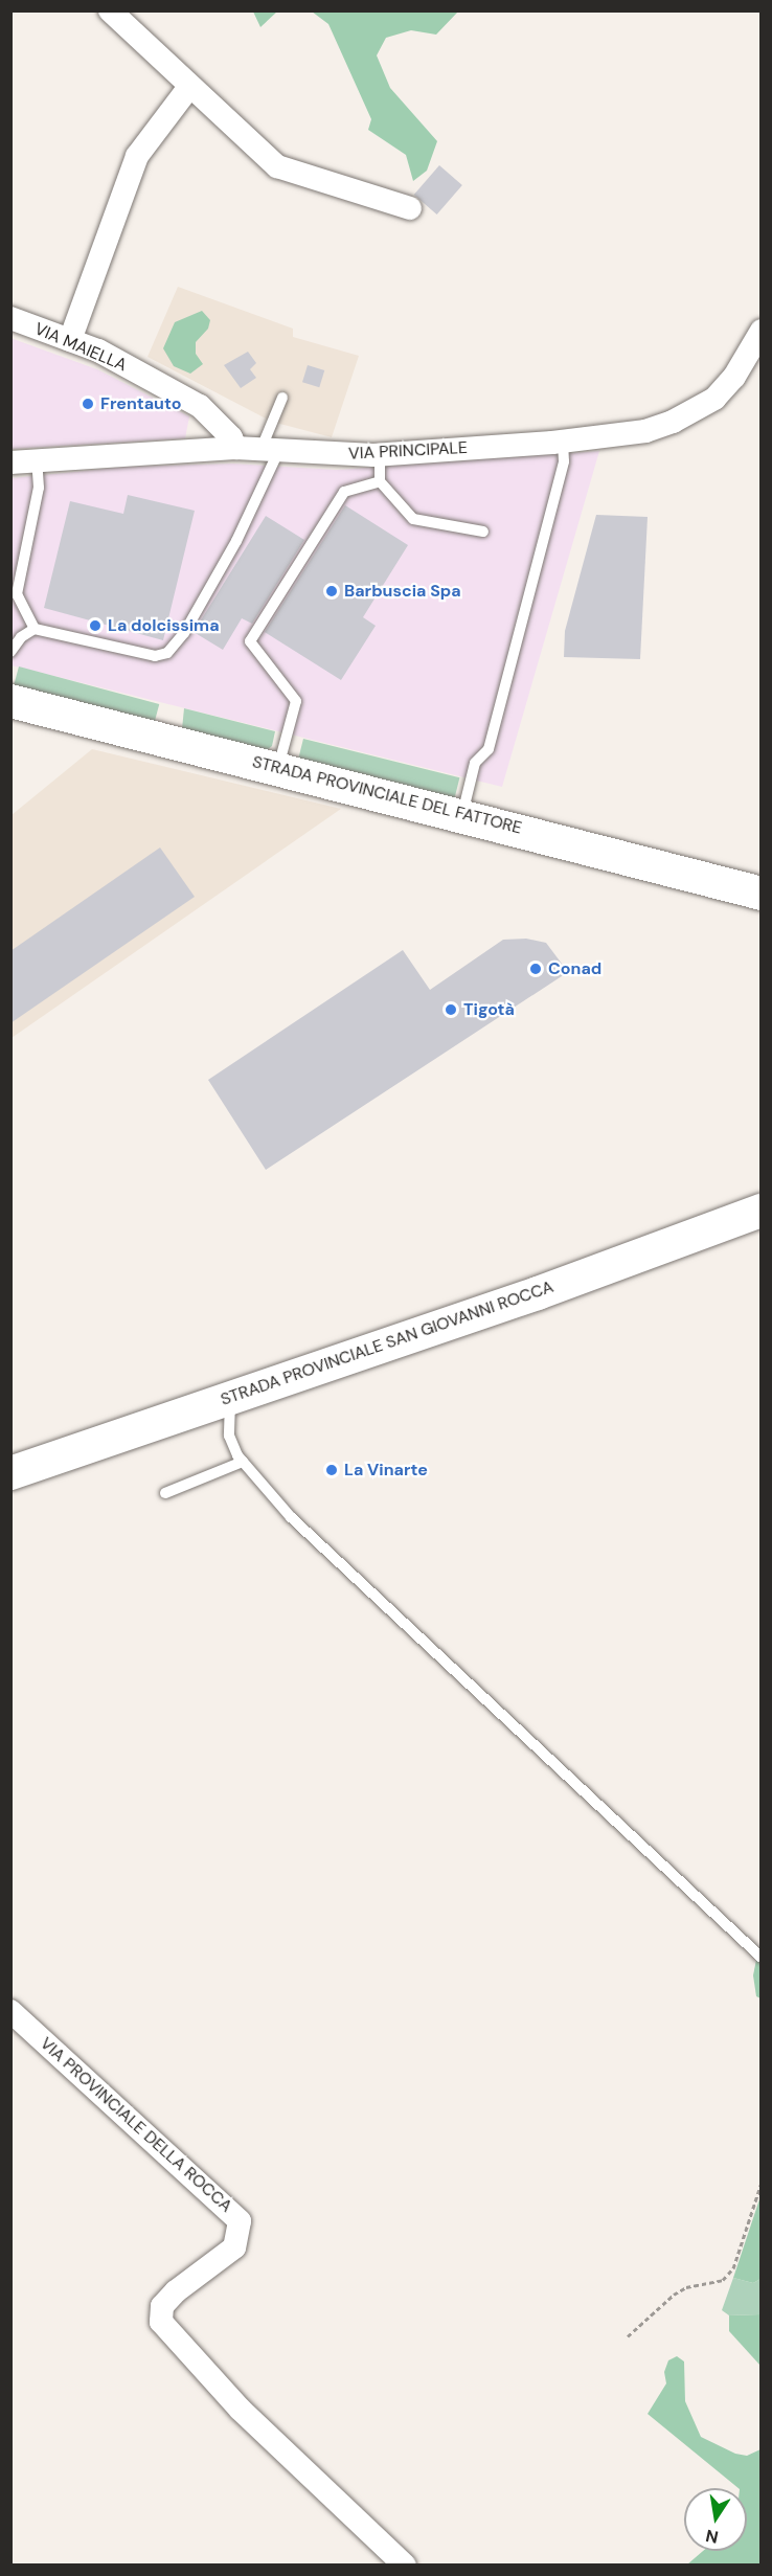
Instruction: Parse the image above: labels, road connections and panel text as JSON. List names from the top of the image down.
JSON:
{
  "streets": {
    "main road": ["STRADA PROVINCIALE DEL FATTORE", "STRADA PROVINCIALE SAN GIOVANNI ROCCA"],
    "street": ["VIA MAIELLA", "VIA PRINCIPALE", "VIA PROVINCIALE DELLA ROCCA"]
  },
  "crossings": [
    ["VIA MAIELLA", "VIA PRINCIPALE"]
  ],
  "places": [
    "Frentauto",
    "Barbuscia Spa",
    "La dolcissima",
    "Conad",
    "Tigotà",
    "La Vinarte"
  ],
  "north": "bottom"
}
